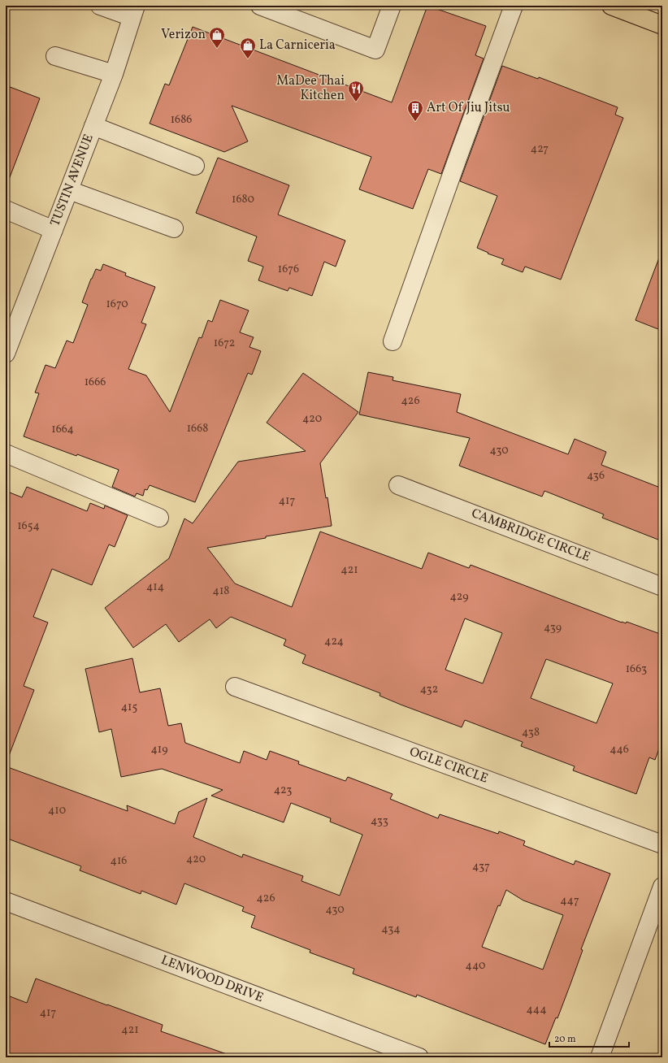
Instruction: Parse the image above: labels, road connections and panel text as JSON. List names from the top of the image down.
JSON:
{
  "streets": {
    "street": [
      "TUSTIN AVENUE",
      "CAMBRIDGE CIRCLE",
      "OGLE CIRCLE",
      "LENWOOD DRIVE"
    ]
  },
  "places": {
    "shop": ["Verizon", "La Carniceria"],
    "restaurant": ["MaDee Thai Kitchen"],
    "building": ["Art Of Jiu Jitsu"]
  },
  "house_numbers": [
    "1686",
    "427",
    "1680",
    "1676",
    "1670",
    "1672",
    "1666",
    "426",
    "420",
    "1668",
    "1664",
    "430",
    "436",
    "417",
    "1654",
    "421",
    "414",
    "418",
    "429",
    "439",
    "424",
    "1663",
    "432",
    "415",
    "438",
    "419",
    "446",
    "423",
    "410",
    "433",
    "420",
    "416",
    "437",
    "426",
    "447",
    "430",
    "434",
    "440",
    "444",
    "417",
    "421"
  ],
  "scale_bar": "20 m"
}
